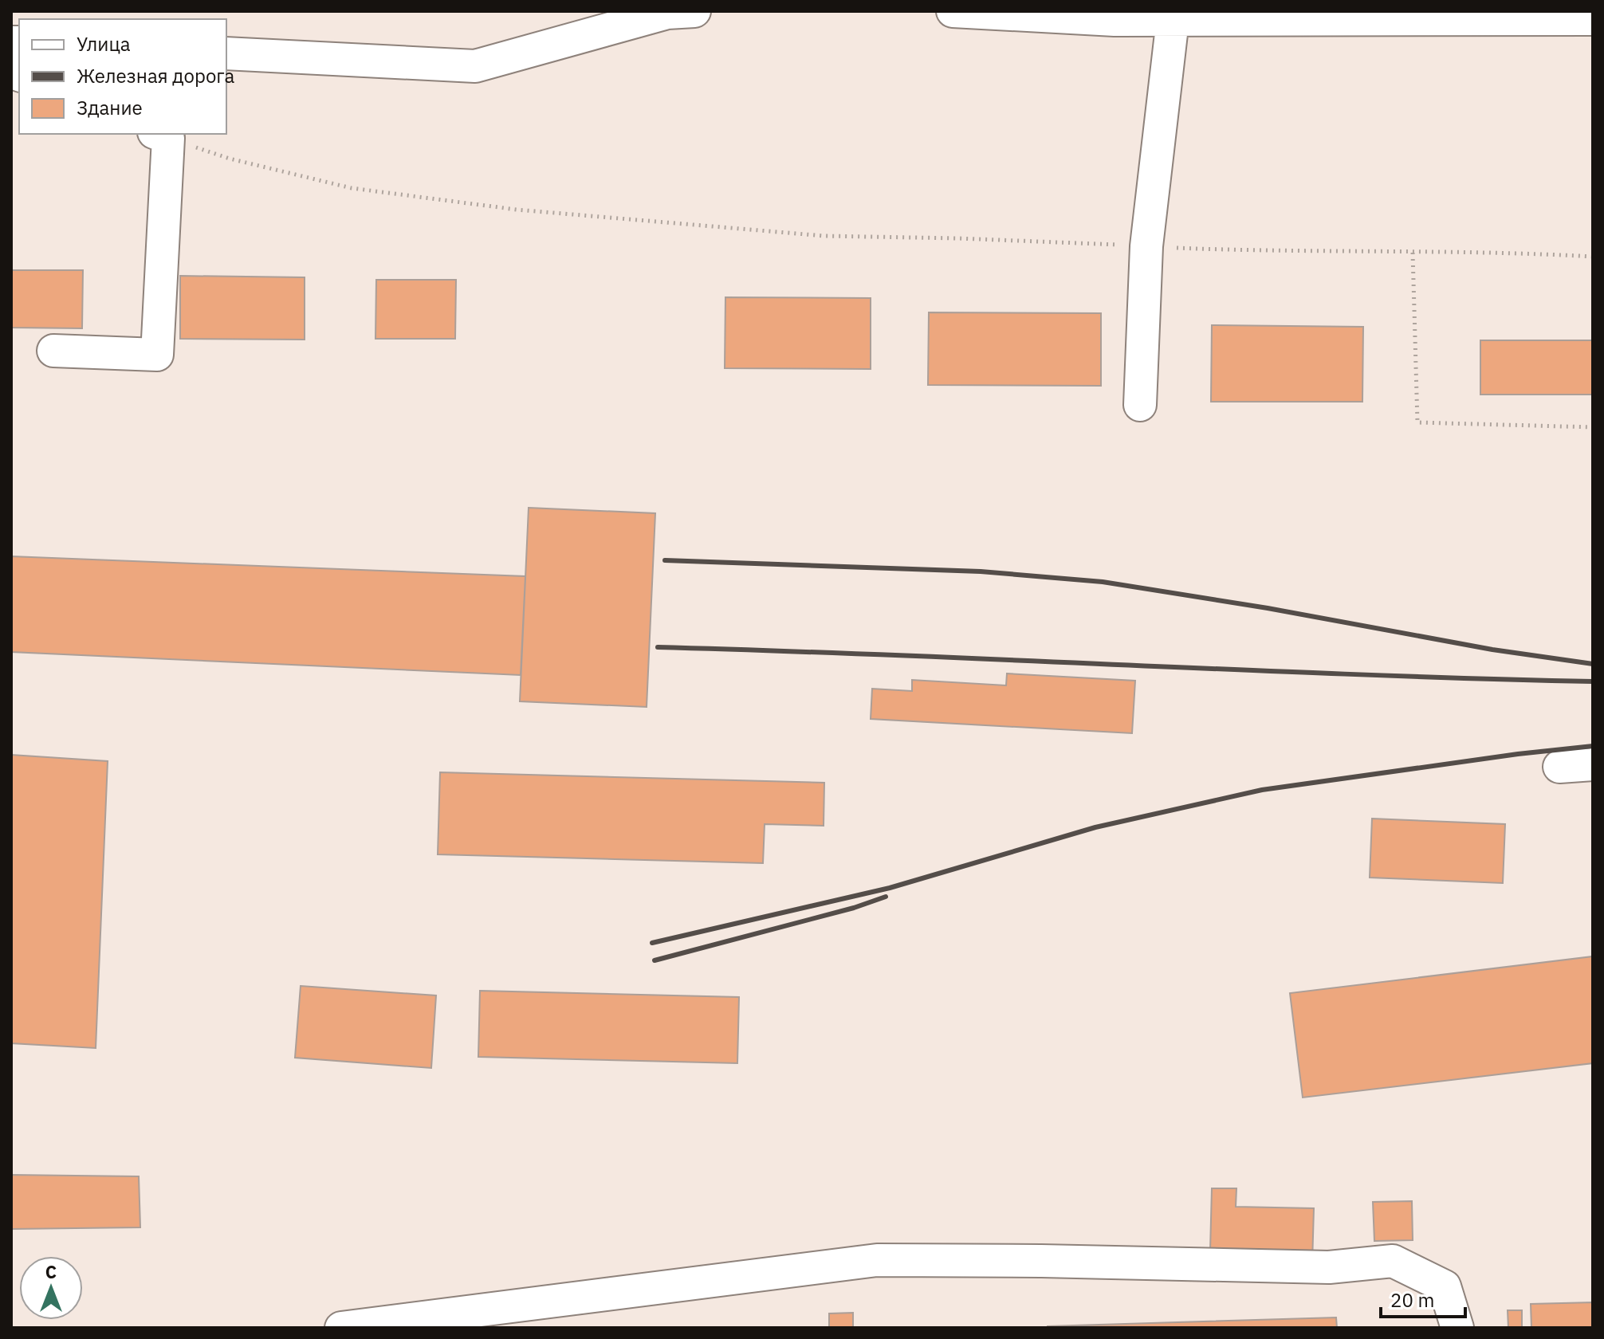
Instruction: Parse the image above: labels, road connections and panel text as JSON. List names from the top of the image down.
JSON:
{
  "legend": ["Улица", "Железная дорога", "Здание"],
  "scale_bar": "20 m",
  "north": "top"
}
